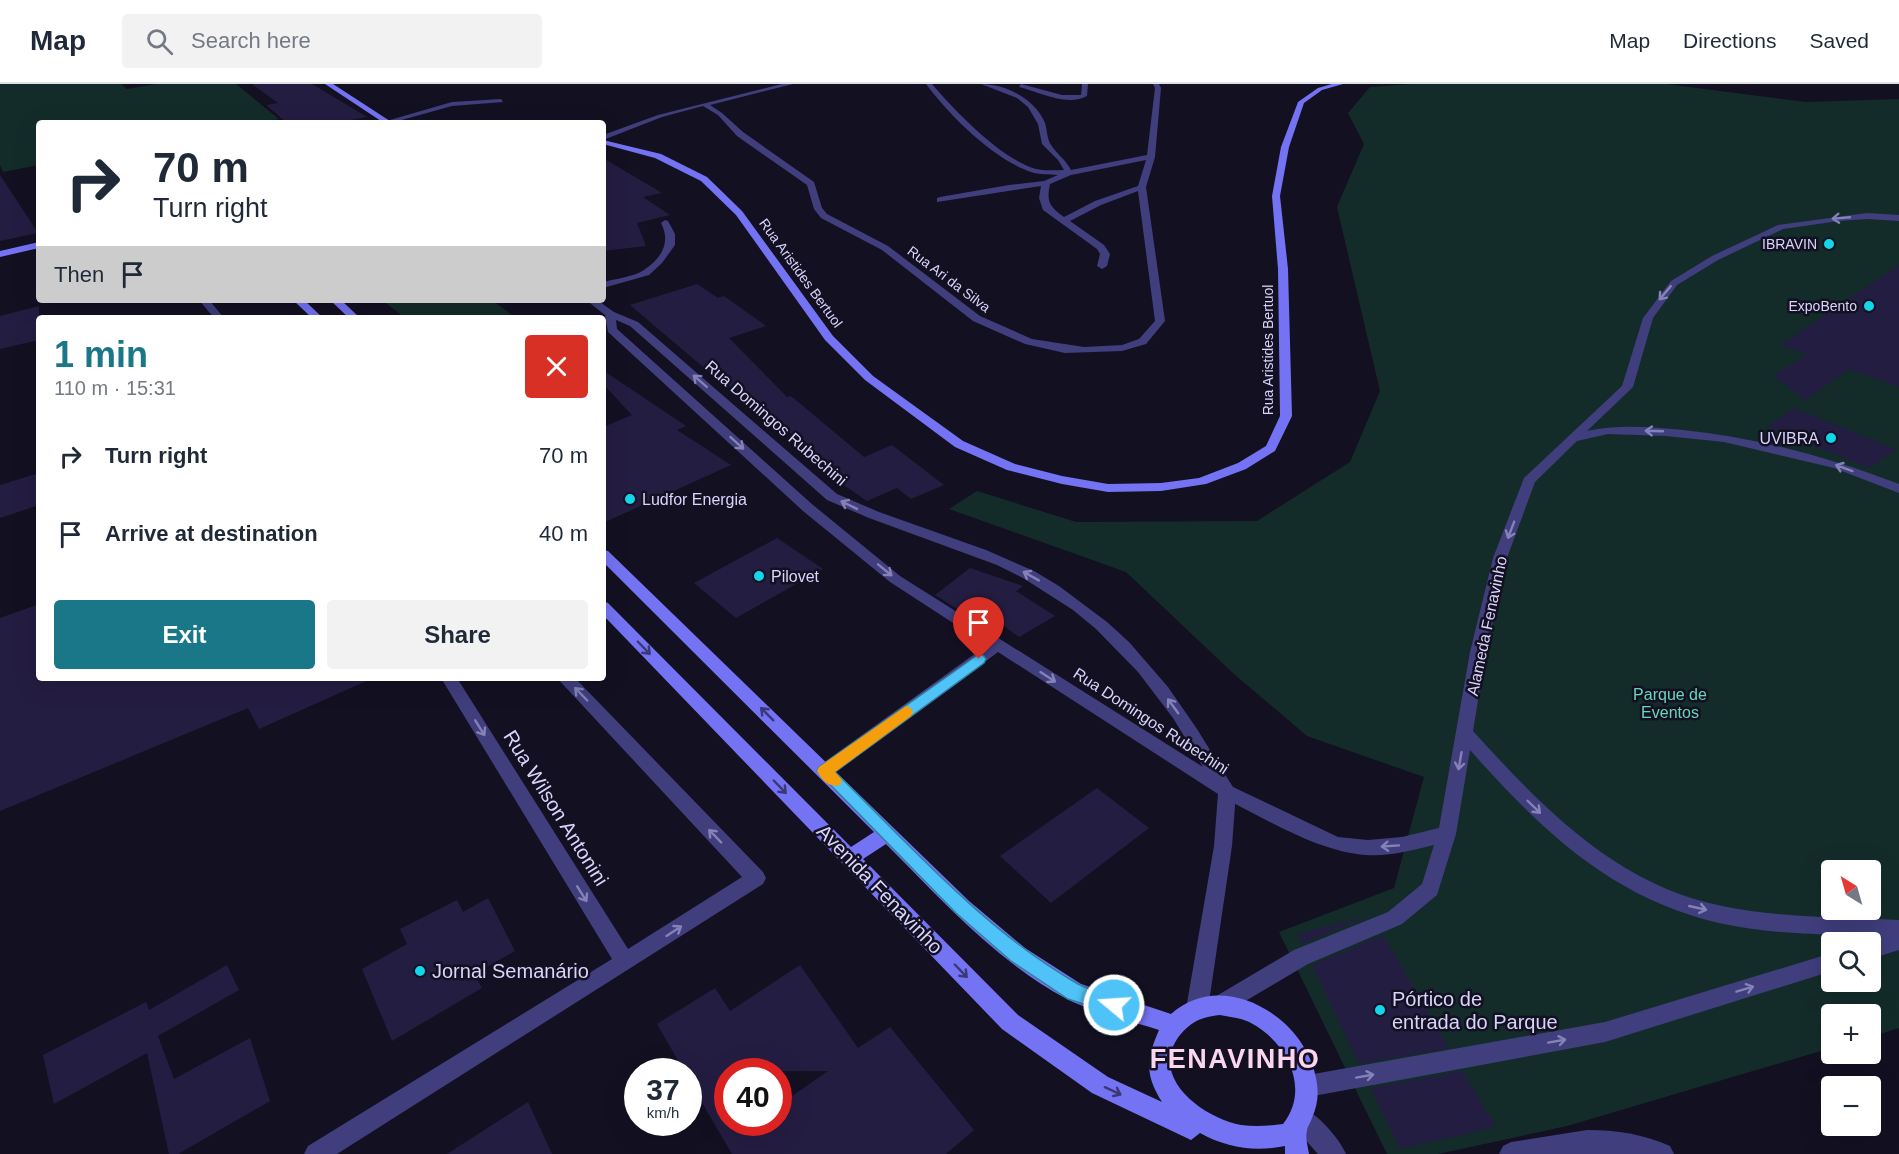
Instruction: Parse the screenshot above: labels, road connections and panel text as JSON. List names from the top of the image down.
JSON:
{
  "streets": {
    "main road": ["Rua Aristides Bertuol", "Avenida Fenavinho"],
    "street": [
      "Rua Ari da Silva",
      "Rua Domingos Rubechini",
      "Alameda Fenavinho",
      "Rua Wilson Antonini"
    ]
  },
  "crossings": [
    ["Alameda Fenavinho", "Avenida Fenavinho"]
  ],
  "one_way": ["Alameda Fenavinho", "Rua Wilson Antonini"],
  "districts": ["FENAVINHO"],
  "parks": ["Parque de Eventos"],
  "places": [
    "IBRAVIN",
    "ExpoBento",
    "UVIBRA",
    "Ludfor Energia",
    "Pilovet",
    "Jornal Semanário",
    "Pórtico de entrada do Parque"
  ],
  "north": "top left",
  "page": {
    "header": "Map",
    "search": "Search here",
    "nav": ["Map", "Directions", "Saved"],
    "turn": ["70 m", "Turn right"],
    "then": "Then",
    "heading": ["1 min", "110 m · 15:31"],
    "list": [
      {
        "name": "Turn right",
        "value": "70 m"
      },
      {
        "name": "Arrive at destination",
        "value": "40 m"
      }
    ],
    "buttons": ["Exit", "Share"],
    "map_buttons": ["+", "−"],
    "speed": "37 km/h",
    "limit": "40"
  }
}
